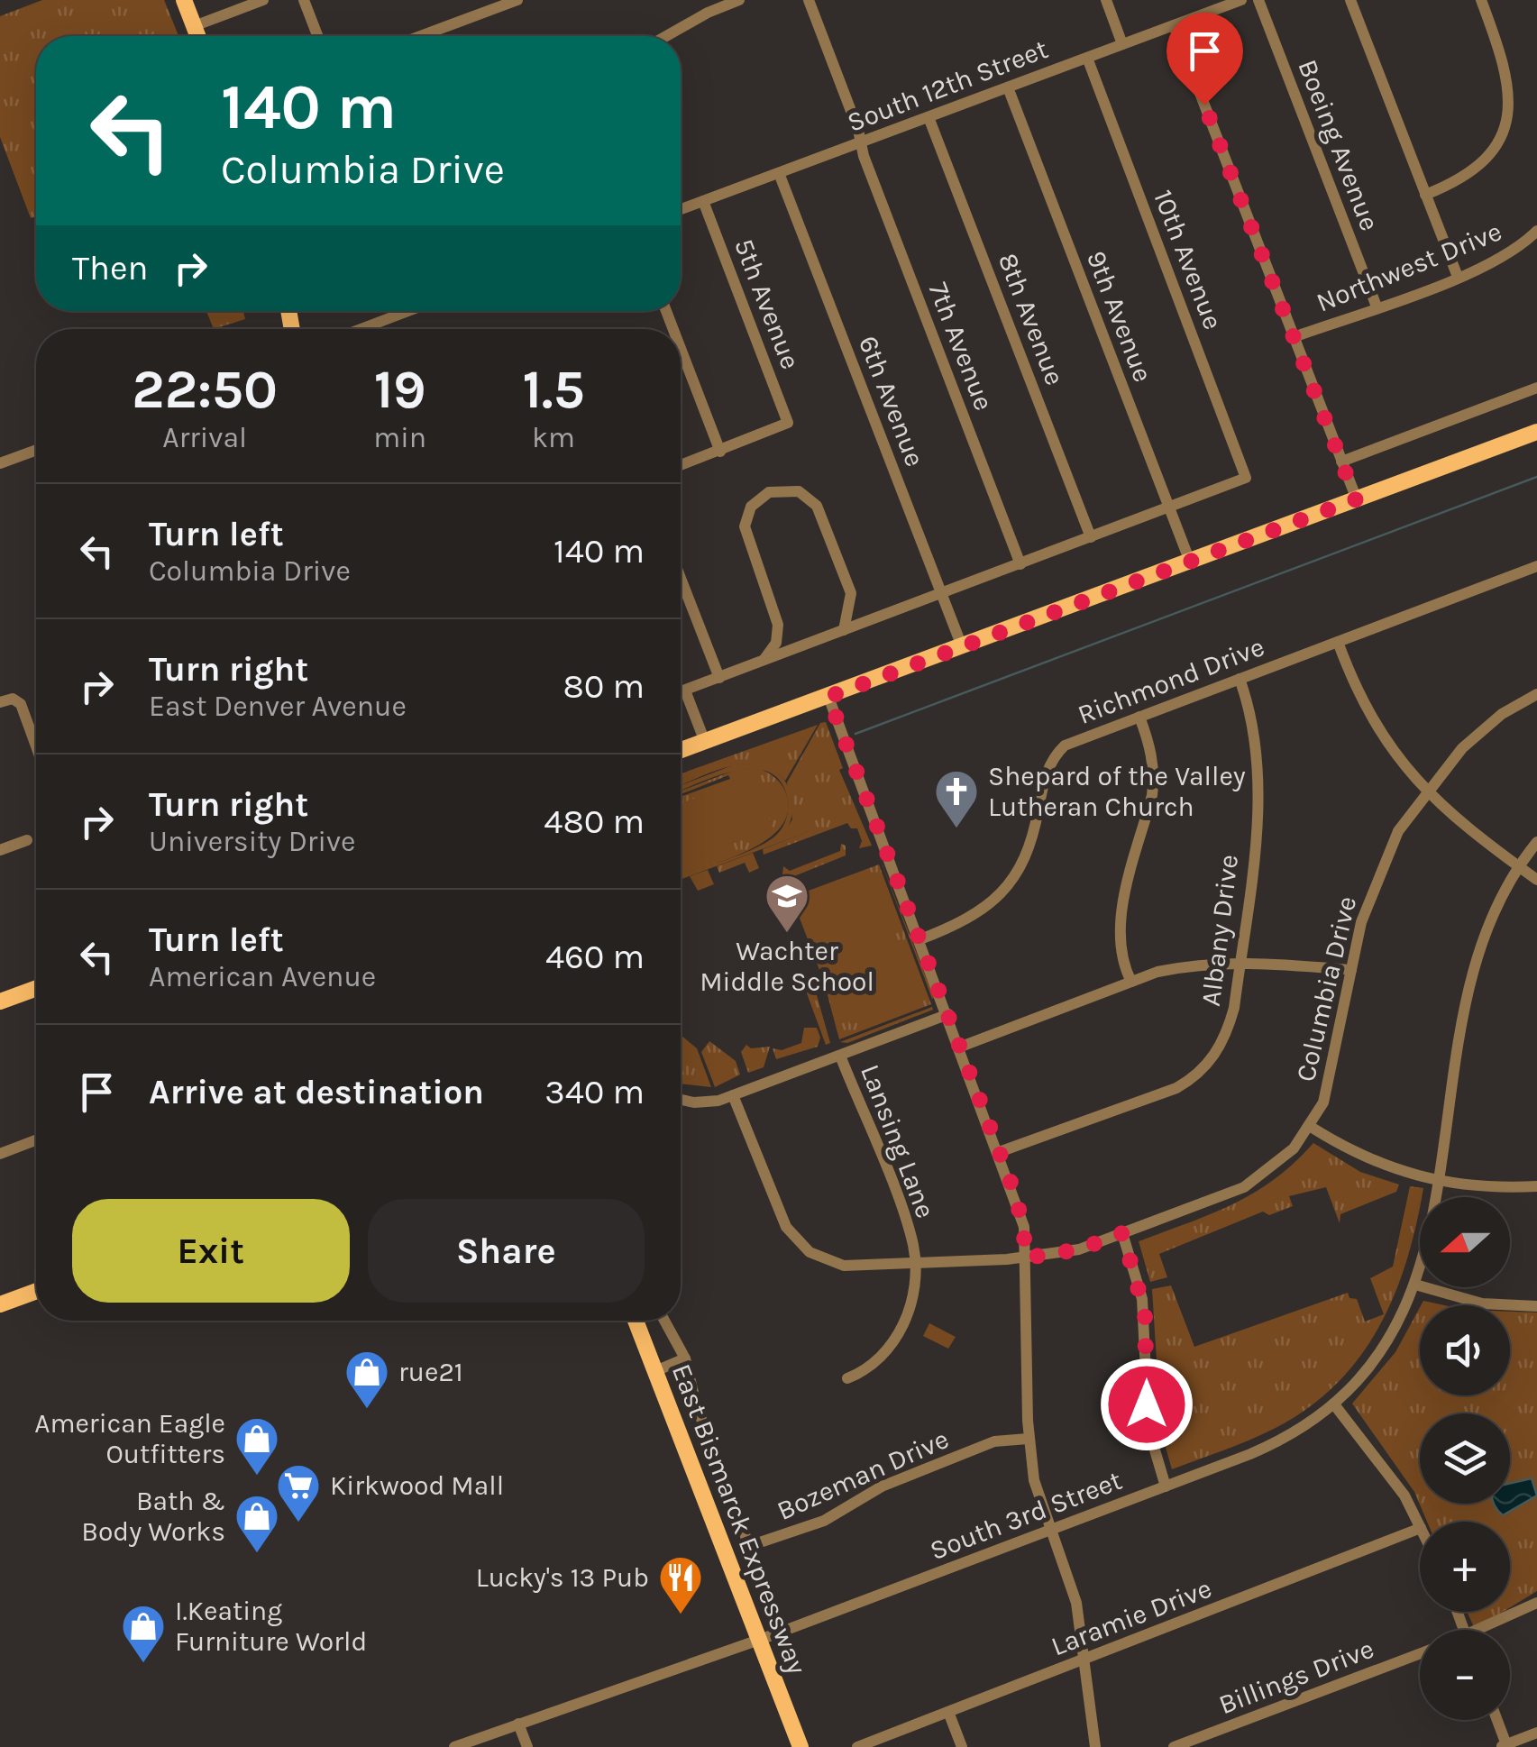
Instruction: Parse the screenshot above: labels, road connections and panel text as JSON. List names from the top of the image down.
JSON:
{
  "streets": {
    "main road": ["East Bismarck Expressway"],
    "street": [
      "South 12th Street",
      "Boeing Avenue",
      "10th Avenue",
      "Northwest Drive",
      "5th Avenue",
      "9th Avenue",
      "8th Avenue",
      "7th Avenue",
      "6th Avenue",
      "Richmond Drive",
      "Albany Drive",
      "Columbia Drive",
      "Lansing Lane",
      "Bozeman Drive",
      "South 3rd Street",
      "Laramie Drive",
      "Billings Drive"
    ]
  },
  "crossings": [
    ["South 12th Street", "10th Avenue"],
    ["South 12th Street", "5th Avenue"],
    ["South 12th Street", "9th Avenue"],
    ["South 12th Street", "8th Avenue"],
    ["South 12th Street", "7th Avenue"],
    ["South 12th Street", "6th Avenue"],
    ["Boeing Avenue", "Northwest Drive"],
    ["10th Avenue", "9th Avenue"],
    ["Richmond Drive", "Albany Drive"],
    ["Columbia Drive", "Lansing Lane"],
    ["South 3rd Street", "East Bismarck Expressway"]
  ],
  "places": {
    "church": ["Shepard of the Valley Lutheran Church"],
    "school or university": ["Wachter Middle School"],
    "shop": [
      "rue21",
      "American Eagle Outfitters",
      "Bath & Body Works",
      "I.Keating Furniture World"
    ],
    "supermarket": ["Kirkwood Mall"],
    "restaurant": ["Lucky's 13 Pub"]
  },
  "north": "left",
  "page": {
    "turn": ["140 m", "Columbia Drive"],
    "then": "Then",
    "eta": [
      "22:50",
      "Arrival",
      "19",
      "min",
      "1.5",
      "km"
    ],
    "list": [
      {
        "name": "Turn left",
        "note": "Columbia Drive",
        "value": "140 m"
      },
      {
        "name": "Turn right",
        "note": "East Denver Avenue",
        "value": "80 m"
      },
      {
        "name": "Turn right",
        "note": "University Drive",
        "value": "480 m"
      },
      {
        "name": "Turn left",
        "note": "American Avenue",
        "value": "460 m"
      },
      {
        "name": "Arrive at destination",
        "value": "340 m"
      }
    ],
    "buttons": ["Exit", "Share"],
    "map_buttons": ["+", "−"]
  }
}
